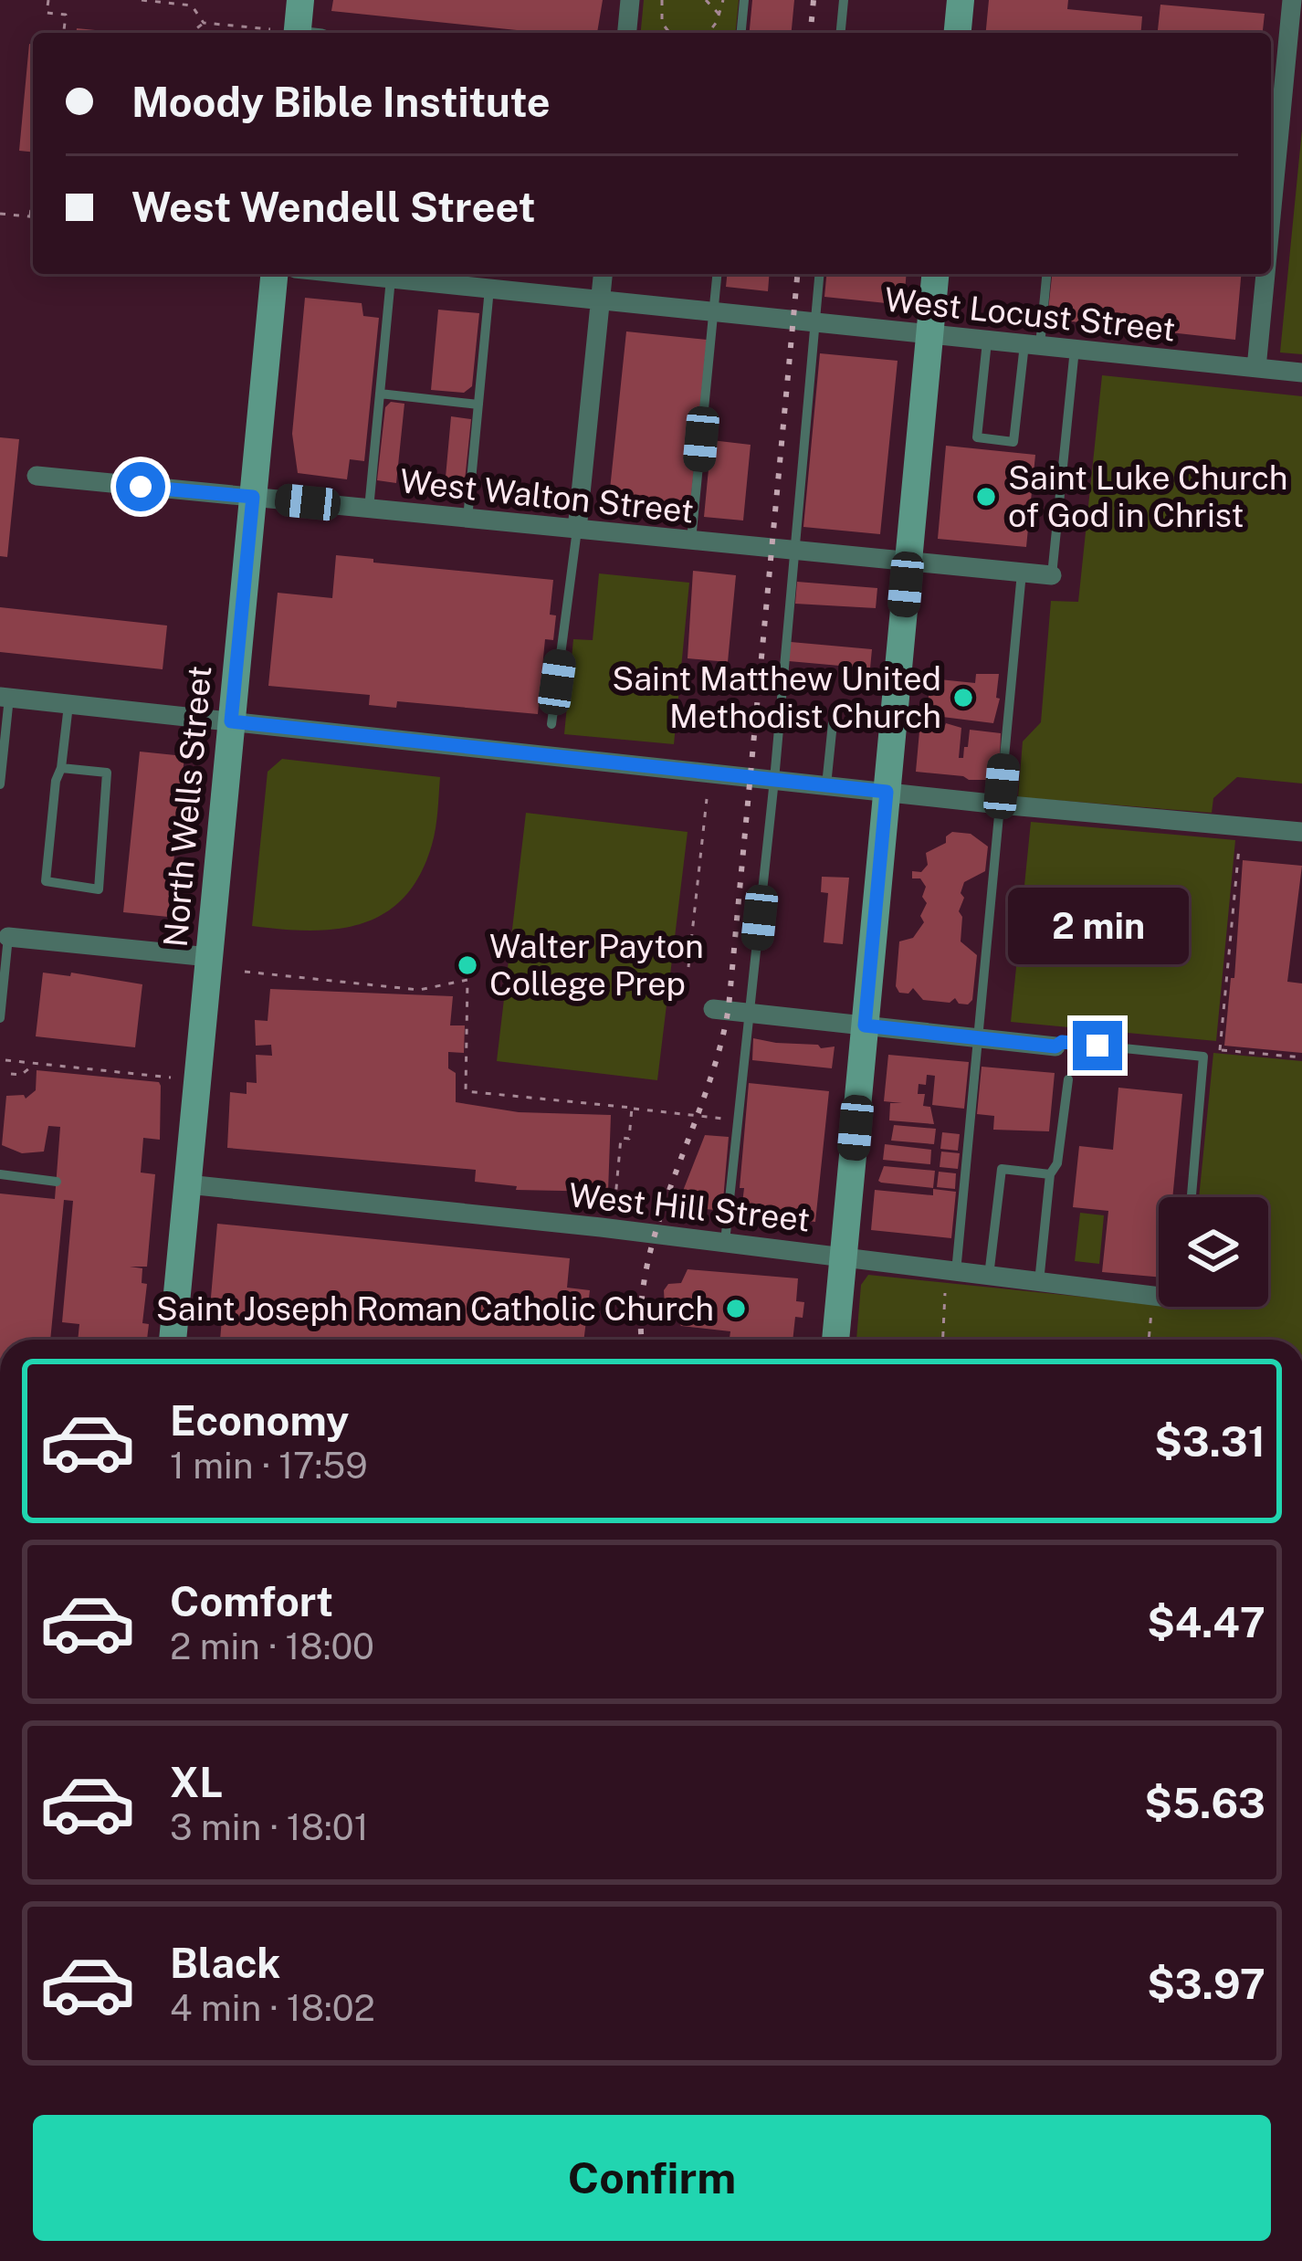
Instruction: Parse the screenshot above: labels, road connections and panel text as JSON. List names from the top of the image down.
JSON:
{
  "streets": {
    "street": [
      "West Locust Street",
      "West Walton Street",
      "North Wells Street",
      "West Hill Street"
    ]
  },
  "crossings": [
    ["West Walton Street", "North Wells Street"],
    ["North Wells Street", "West Hill Street"]
  ],
  "places": [
    "Saint Luke Church of God in Christ",
    "Saint Matthew United Methodist Church",
    "Walter Payton College Prep",
    "Saint Joseph Roman Catholic Church"
  ],
  "page": {
    "banner": ["Moody Bible Institute", "West Wendell Street"],
    "bubble": "2 min",
    "list": [
      {
        "name": "Economy",
        "note": "1 min · 17:59",
        "value": "$3.31"
      },
      {
        "name": "Comfort",
        "note": "2 min · 18:00",
        "value": "$4.47"
      },
      {
        "name": "XL",
        "note": "3 min · 18:01",
        "value": "$5.63"
      },
      {
        "name": "Black",
        "note": "4 min · 18:02",
        "value": "$3.97"
      }
    ],
    "buttons": "Confirm"
  }
}
